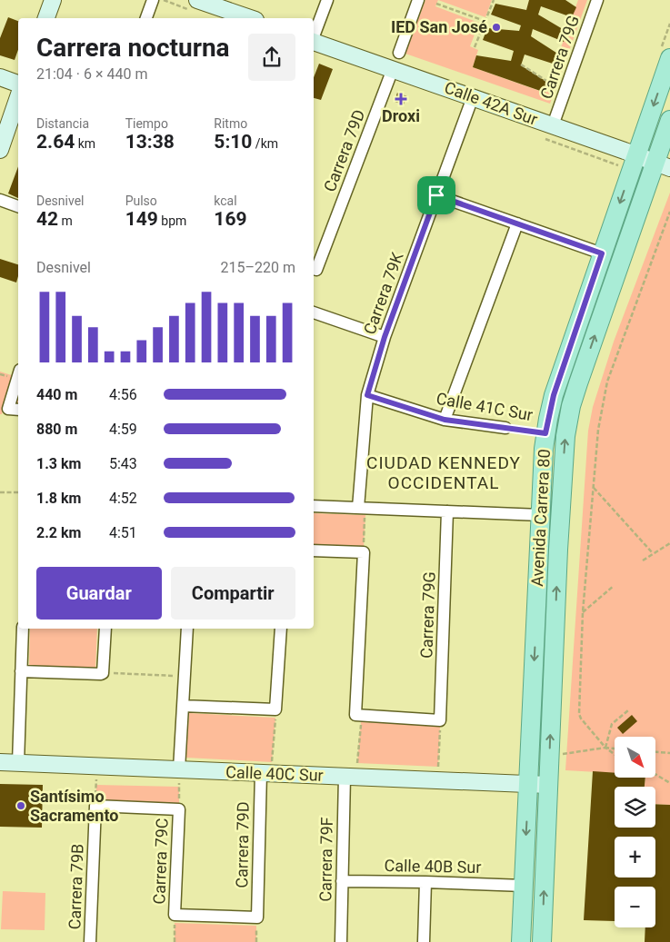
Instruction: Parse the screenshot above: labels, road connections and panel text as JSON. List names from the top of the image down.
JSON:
{
  "streets": {
    "main road": ["Avenida Carrera 80"],
    "street": [
      "Carrera 79G",
      "Calle 42A Sur",
      "Carrera 79D",
      "Carrera 79K",
      "Calle 41C Sur",
      "Calle 40C Sur",
      "Carrera 79F",
      "Carrera 79C",
      "Calle 40B Sur",
      "Carrera 79B"
    ]
  },
  "crossings": [
    ["Carrera 79G", "Calle 42A Sur"],
    ["Calle 42A Sur", "Carrera 79D"],
    ["Calle 42A Sur", "Carrera 79K"],
    ["Calle 42A Sur", "Avenida Carrera 80"],
    ["Carrera 79D", "Calle 40C Sur"],
    ["Carrera 79D", "Carrera 79C"],
    ["Carrera 79K", "Calle 41C Sur"],
    ["Calle 41C Sur", "Avenida Carrera 80"],
    ["Avenida Carrera 80", "Calle 40C Sur"],
    ["Avenida Carrera 80", "Calle 40B Sur"],
    ["Calle 40C Sur", "Carrera 79F"],
    ["Calle 40C Sur", "Carrera 79C"],
    ["Carrera 79F", "Calle 40B Sur"]
  ],
  "districts": ["CIUDAD KENNEDY OCCIDENTAL"],
  "places": {
    "other": ["IED San José", "Santísimo Sacramento"],
    "health": ["Droxi"]
  },
  "north": "bottom right",
  "page": {
    "heading": ["Carrera nocturna", "21:04 · 6 × 440 m"],
    "stats": [
      ["Distancia", "2.64 km"],
      ["Tiempo", "13:38"],
      ["Ritmo", "5:10 /km"],
      ["Desnivel", "42 m"],
      ["Pulso", "149 bpm"],
      ["kcal", "169"]
    ],
    "chart": ["Desnivel", "215–220 m"],
    "list": [
      {
        "name": "440 m",
        "note": "4:56"
      },
      {
        "name": "880 m",
        "note": "4:59"
      },
      {
        "name": "1.3 km",
        "note": "5:43"
      },
      {
        "name": "1.8 km",
        "note": "4:52"
      },
      {
        "name": "2.2 km",
        "note": "4:51"
      }
    ],
    "buttons": ["Guardar", "Compartir"],
    "map_buttons": ["+", "−"]
  }
}
